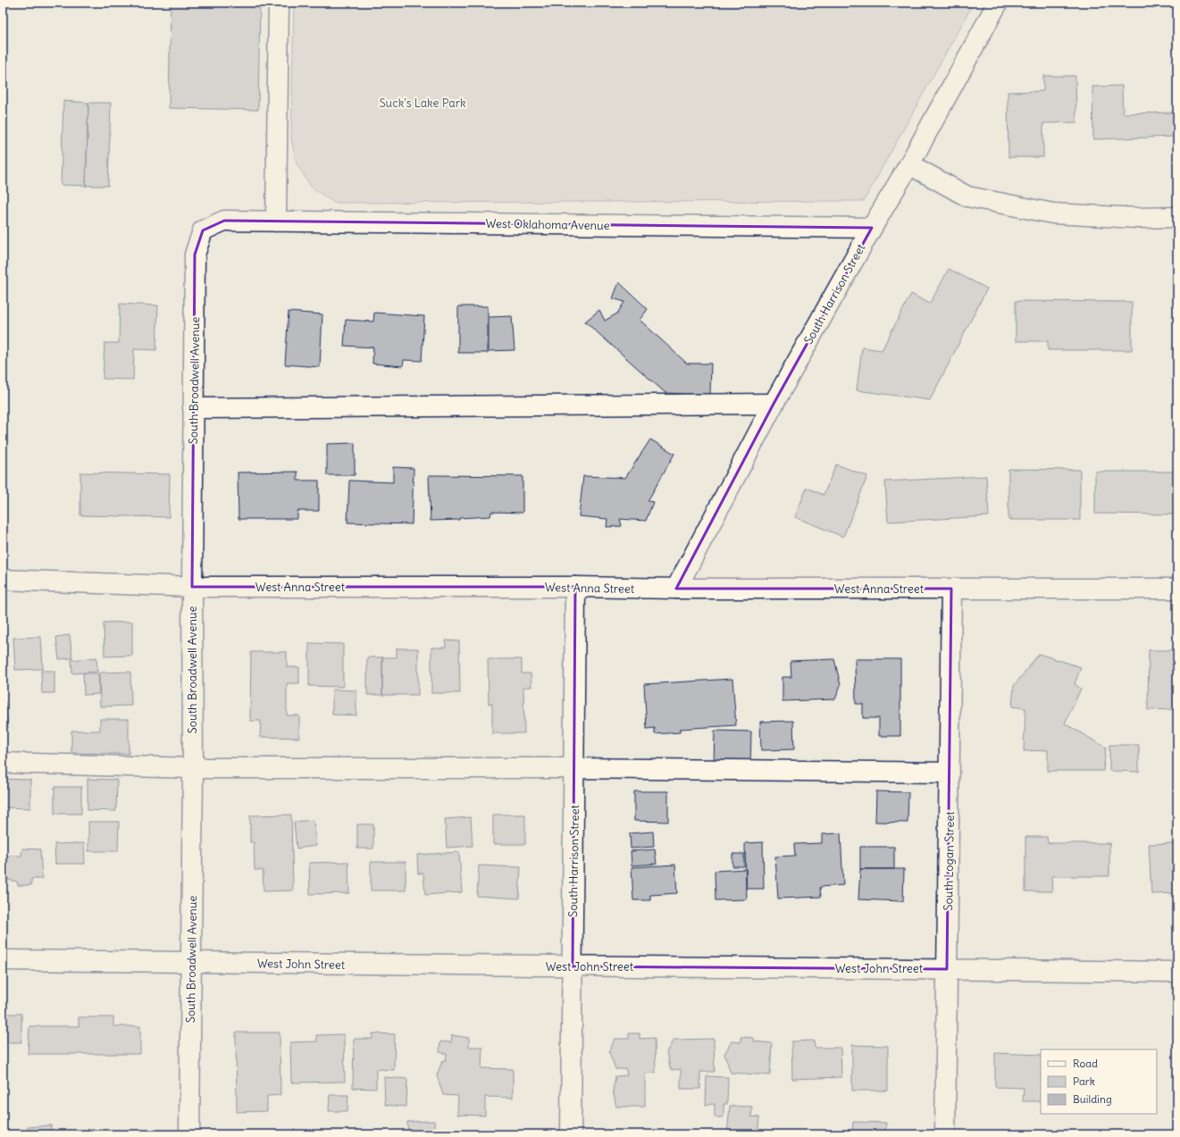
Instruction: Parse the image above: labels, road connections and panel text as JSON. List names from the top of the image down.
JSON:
{
  "streets": {
    "street": [
      "West Oklahoma Avenue",
      "South Harrison Street",
      "South Broadwell Avenue",
      "West Anna Street",
      "South Logan Street",
      "West John Street"
    ]
  },
  "crossings": [
    ["West Oklahoma Avenue", "South Harrison Street"],
    ["West Oklahoma Avenue", "South Broadwell Avenue"],
    ["South Harrison Street", "West Anna Street"],
    ["South Harrison Street", "West John Street"],
    ["South Broadwell Avenue", "West Anna Street"],
    ["South Broadwell Avenue", "West John Street"],
    ["West Anna Street", "South Logan Street"],
    ["South Logan Street", "West John Street"]
  ],
  "parks": ["Suck's Lake Park"],
  "legend": ["Road", "Park", "Building"]
}
